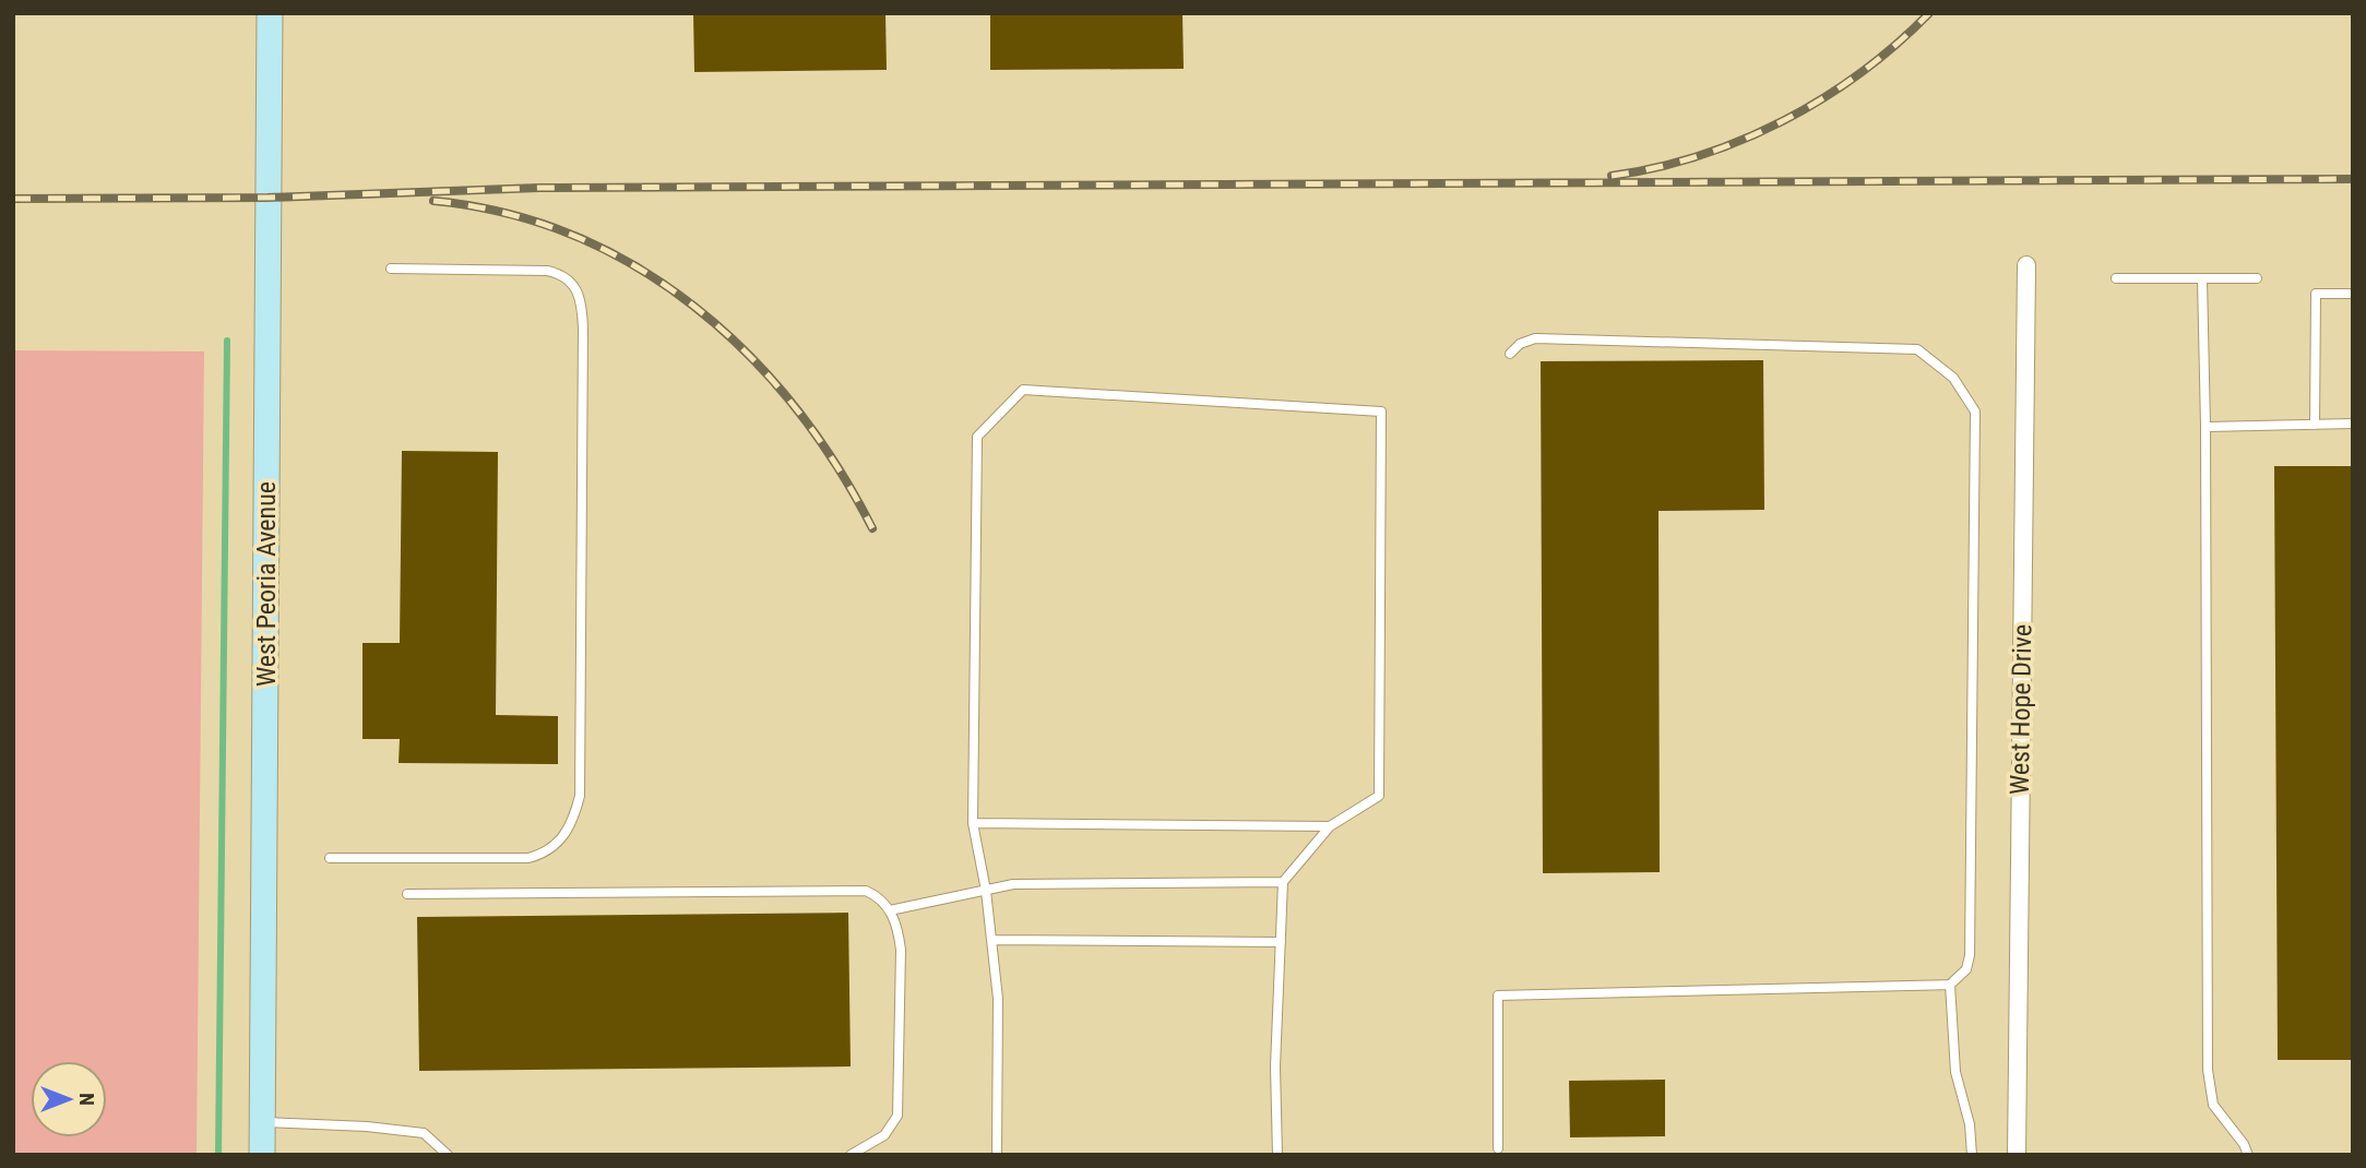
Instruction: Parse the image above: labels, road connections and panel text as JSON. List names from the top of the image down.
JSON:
{
  "streets": {
    "main road": ["West Peoria Avenue"],
    "street": ["West Hope Drive"]
  },
  "north": "right"
}
